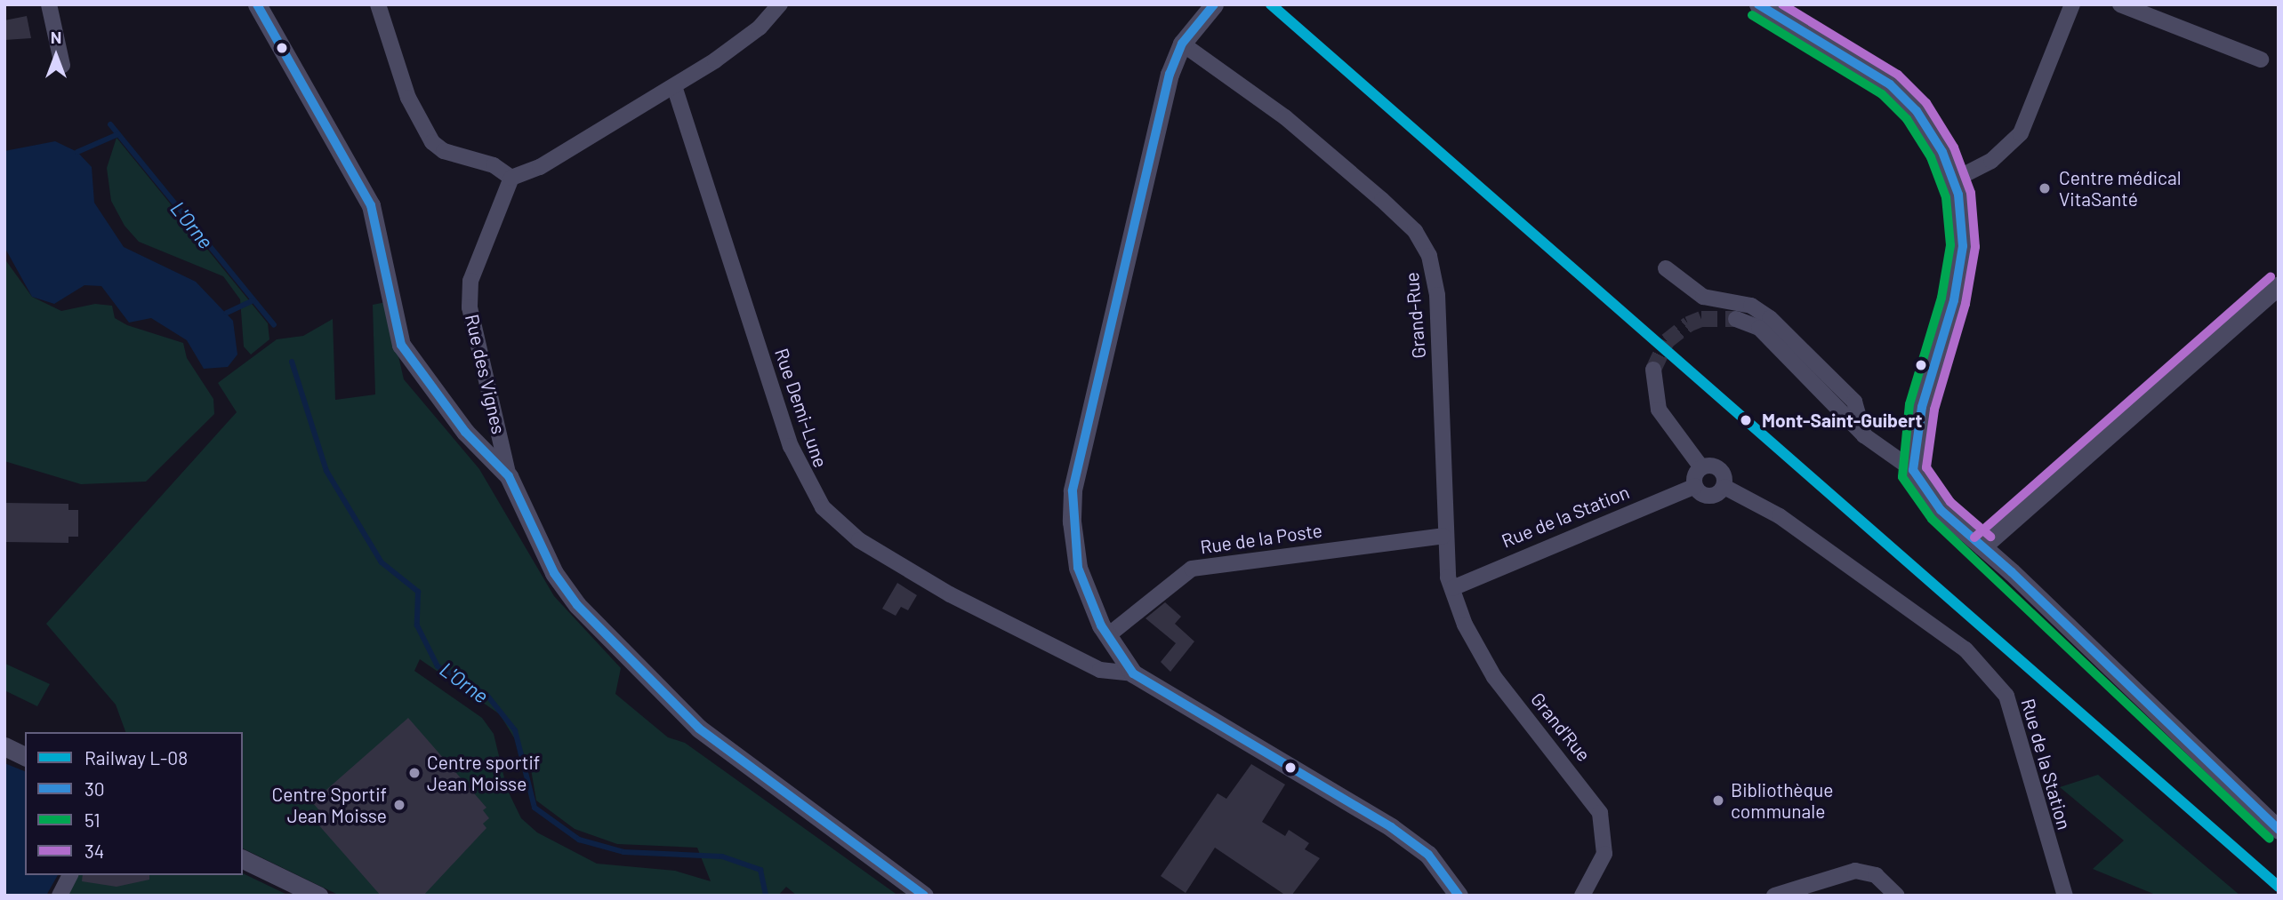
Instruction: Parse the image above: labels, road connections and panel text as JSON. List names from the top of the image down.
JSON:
{
  "streets": {
    "street": [
      "Grand-Rue",
      "Rue des Vignes",
      "Rue Demi-Lune",
      "Rue de la Station",
      "Rue de la Poste",
      "Grand'Rue"
    ]
  },
  "crossings": [
    ["Grand-Rue", "Rue de la Station"],
    ["Grand-Rue", "Rue de la Poste"],
    ["Grand-Rue", "Grand'Rue"],
    ["Rue de la Station", "Grand'Rue"]
  ],
  "water": ["L'Orne"],
  "places": [
    "Centre médical VitaSanté",
    "Mont-Saint-Guibert",
    "Centre sportif Jean Moisse",
    "Bibliothèque communale",
    "Centre Sportif Jean Moisse"
  ],
  "lines": [
    "rail line L-08",
    "transit line 30",
    "transit line 34",
    "transit line 51"
  ],
  "legend": [
    "Railway L-08",
    "30",
    "51",
    "34"
  ],
  "north": "top"
}
